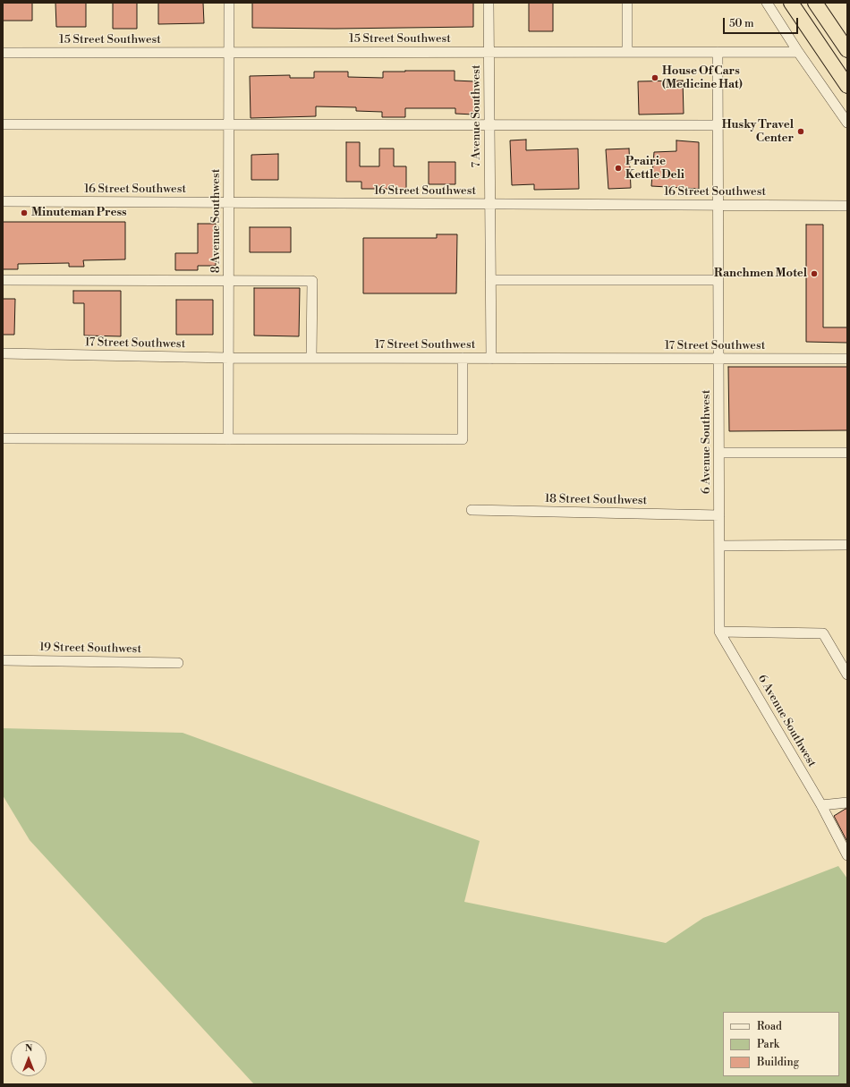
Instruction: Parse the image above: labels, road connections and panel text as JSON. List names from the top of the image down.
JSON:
{
  "streets": {
    "street": [
      "15 Street Southwest",
      "7 Avenue Southwest",
      "16 Street Southwest",
      "8 Avenue Southwest",
      "17 Street Southwest",
      "6 Avenue Southwest",
      "18 Street Southwest",
      "19 Street Southwest"
    ]
  },
  "crossings": [
    ["15 Street Southwest", "7 Avenue Southwest"],
    ["15 Street Southwest", "8 Avenue Southwest"],
    ["15 Street Southwest", "6 Avenue Southwest"],
    ["7 Avenue Southwest", "16 Street Southwest"],
    ["7 Avenue Southwest", "17 Street Southwest"],
    ["16 Street Southwest", "8 Avenue Southwest"],
    ["16 Street Southwest", "6 Avenue Southwest"],
    ["8 Avenue Southwest", "17 Street Southwest"],
    ["17 Street Southwest", "6 Avenue Southwest"],
    ["6 Avenue Southwest", "18 Street Southwest"]
  ],
  "places": [
    "House Of Cars (Medicine Hat)",
    "Husky Travel Center",
    "Prairie Kettle Deli",
    "Minuteman Press",
    "Ranchmen Motel"
  ],
  "legend": ["Road", "Park", "Building"],
  "scale_bar": "50 m",
  "north": "top"
}
